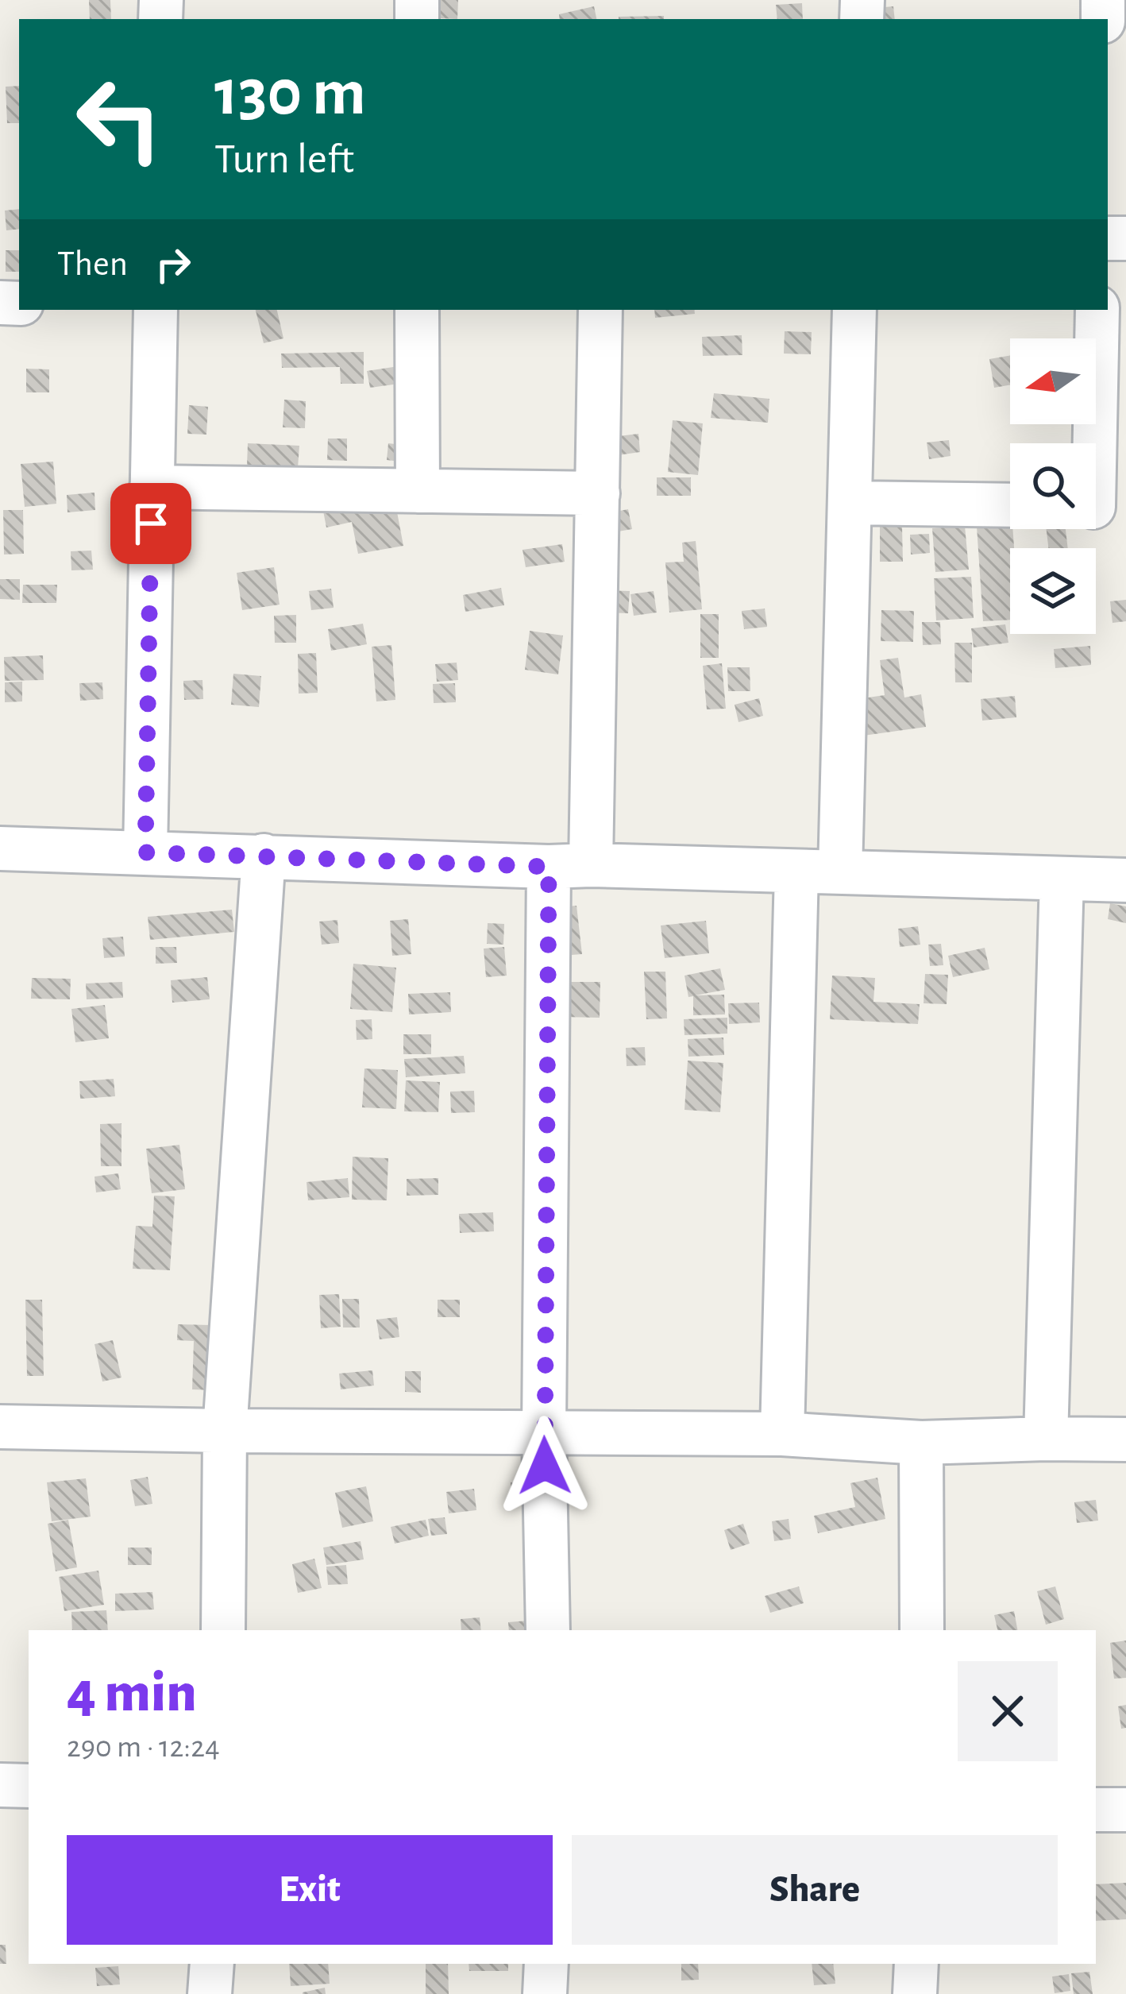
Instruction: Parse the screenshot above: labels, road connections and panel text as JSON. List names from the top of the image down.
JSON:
{
  "north": "left",
  "page": {
    "turn": ["130 m", "Turn left"],
    "then": "Then",
    "heading": ["4 min", "290 m · 12:24"],
    "buttons": ["Exit", "Share"]
  }
}
